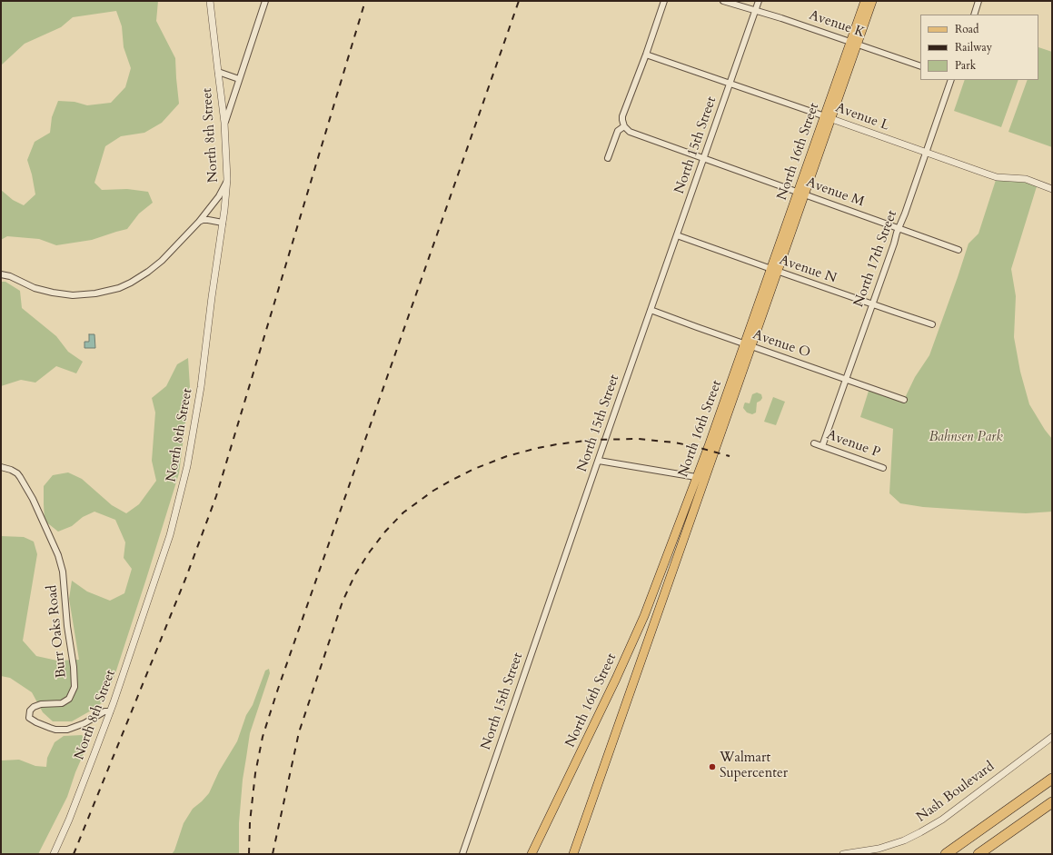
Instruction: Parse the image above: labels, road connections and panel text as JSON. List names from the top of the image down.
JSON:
{
  "streets": {
    "main road": ["North 16th Street"],
    "street": [
      "Avenue K",
      "Avenue L",
      "North 8th Street",
      "North 15th Street",
      "Avenue M",
      "North 17th Street",
      "Avenue N",
      "Avenue O",
      "Avenue P",
      "Burr Oaks Road",
      "Nash Boulevard"
    ]
  },
  "crossings": [
    ["Avenue K", "North 15th Street"],
    ["Avenue K", "North 16th Street"],
    ["Avenue L", "North 15th Street"],
    ["Avenue L", "North 16th Street"],
    ["Avenue L", "North 17th Street"],
    ["North 8th Street", "Burr Oaks Road"],
    ["North 15th Street", "Avenue M"],
    ["North 15th Street", "Avenue N"],
    ["North 15th Street", "Avenue O"],
    ["North 16th Street", "Avenue M"],
    ["North 16th Street", "Avenue N"],
    ["North 16th Street", "Avenue O"],
    ["Avenue M", "North 17th Street"],
    ["North 17th Street", "Avenue N"],
    ["North 17th Street", "Avenue O"],
    ["North 17th Street", "Avenue P"]
  ],
  "parks": ["Bahnsen Park"],
  "places": ["Walmart Supercenter"],
  "legend": ["Road", "Railway", "Park"]
}
